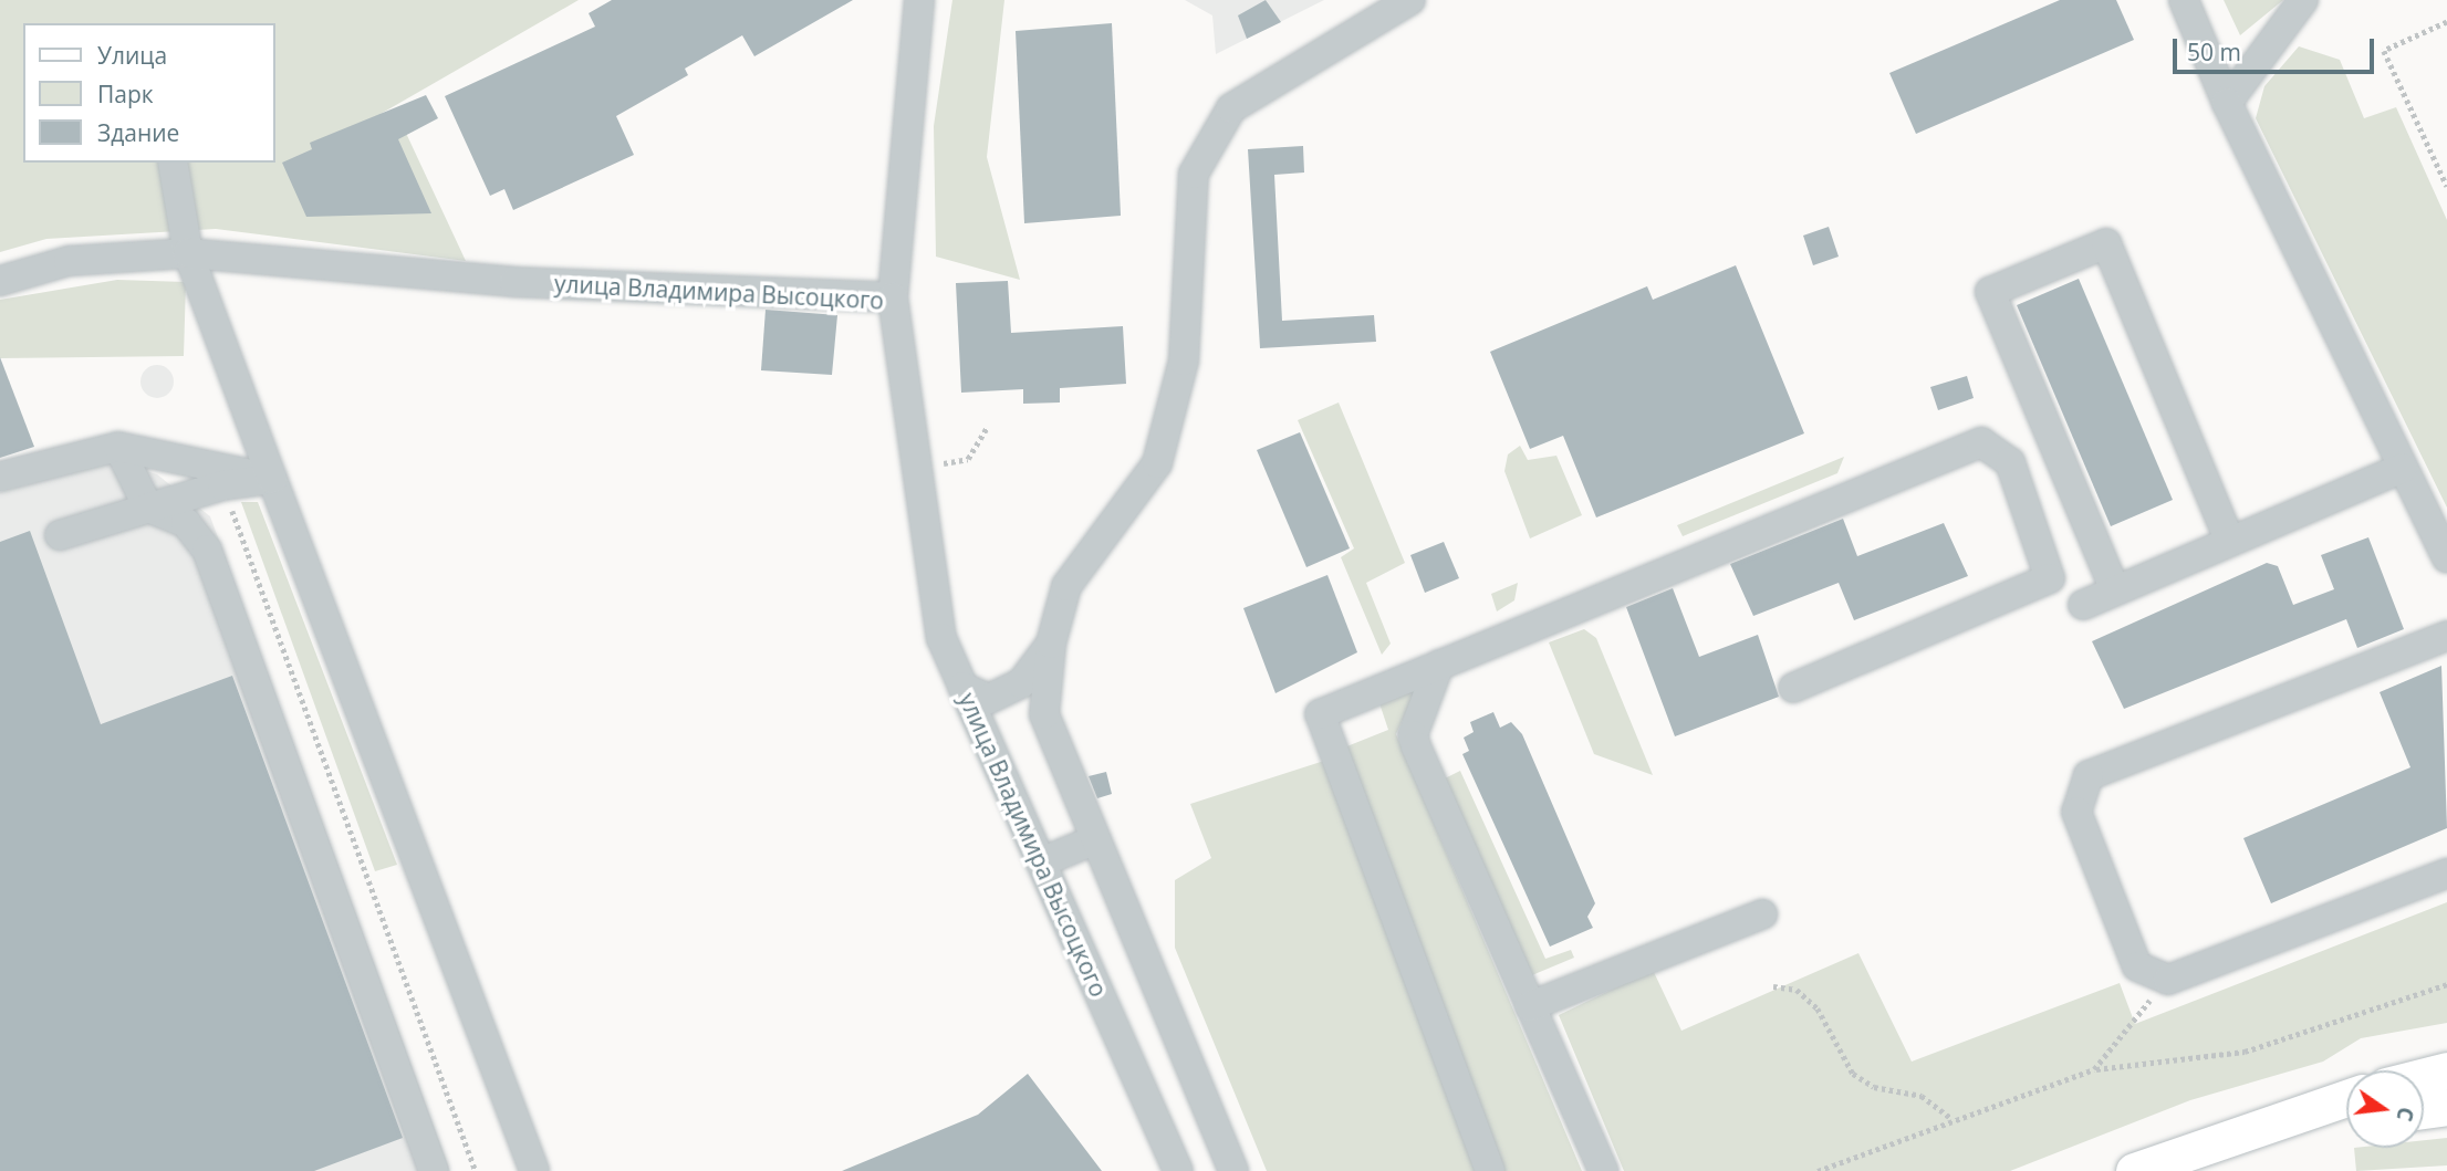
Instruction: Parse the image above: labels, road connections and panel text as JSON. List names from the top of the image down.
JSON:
{
  "streets": {
    "street": ["улица Владимира Высоцкого"]
  },
  "legend": ["Улица", "Парк", "Здание"],
  "scale_bar": "50 m",
  "north": "right"
}
